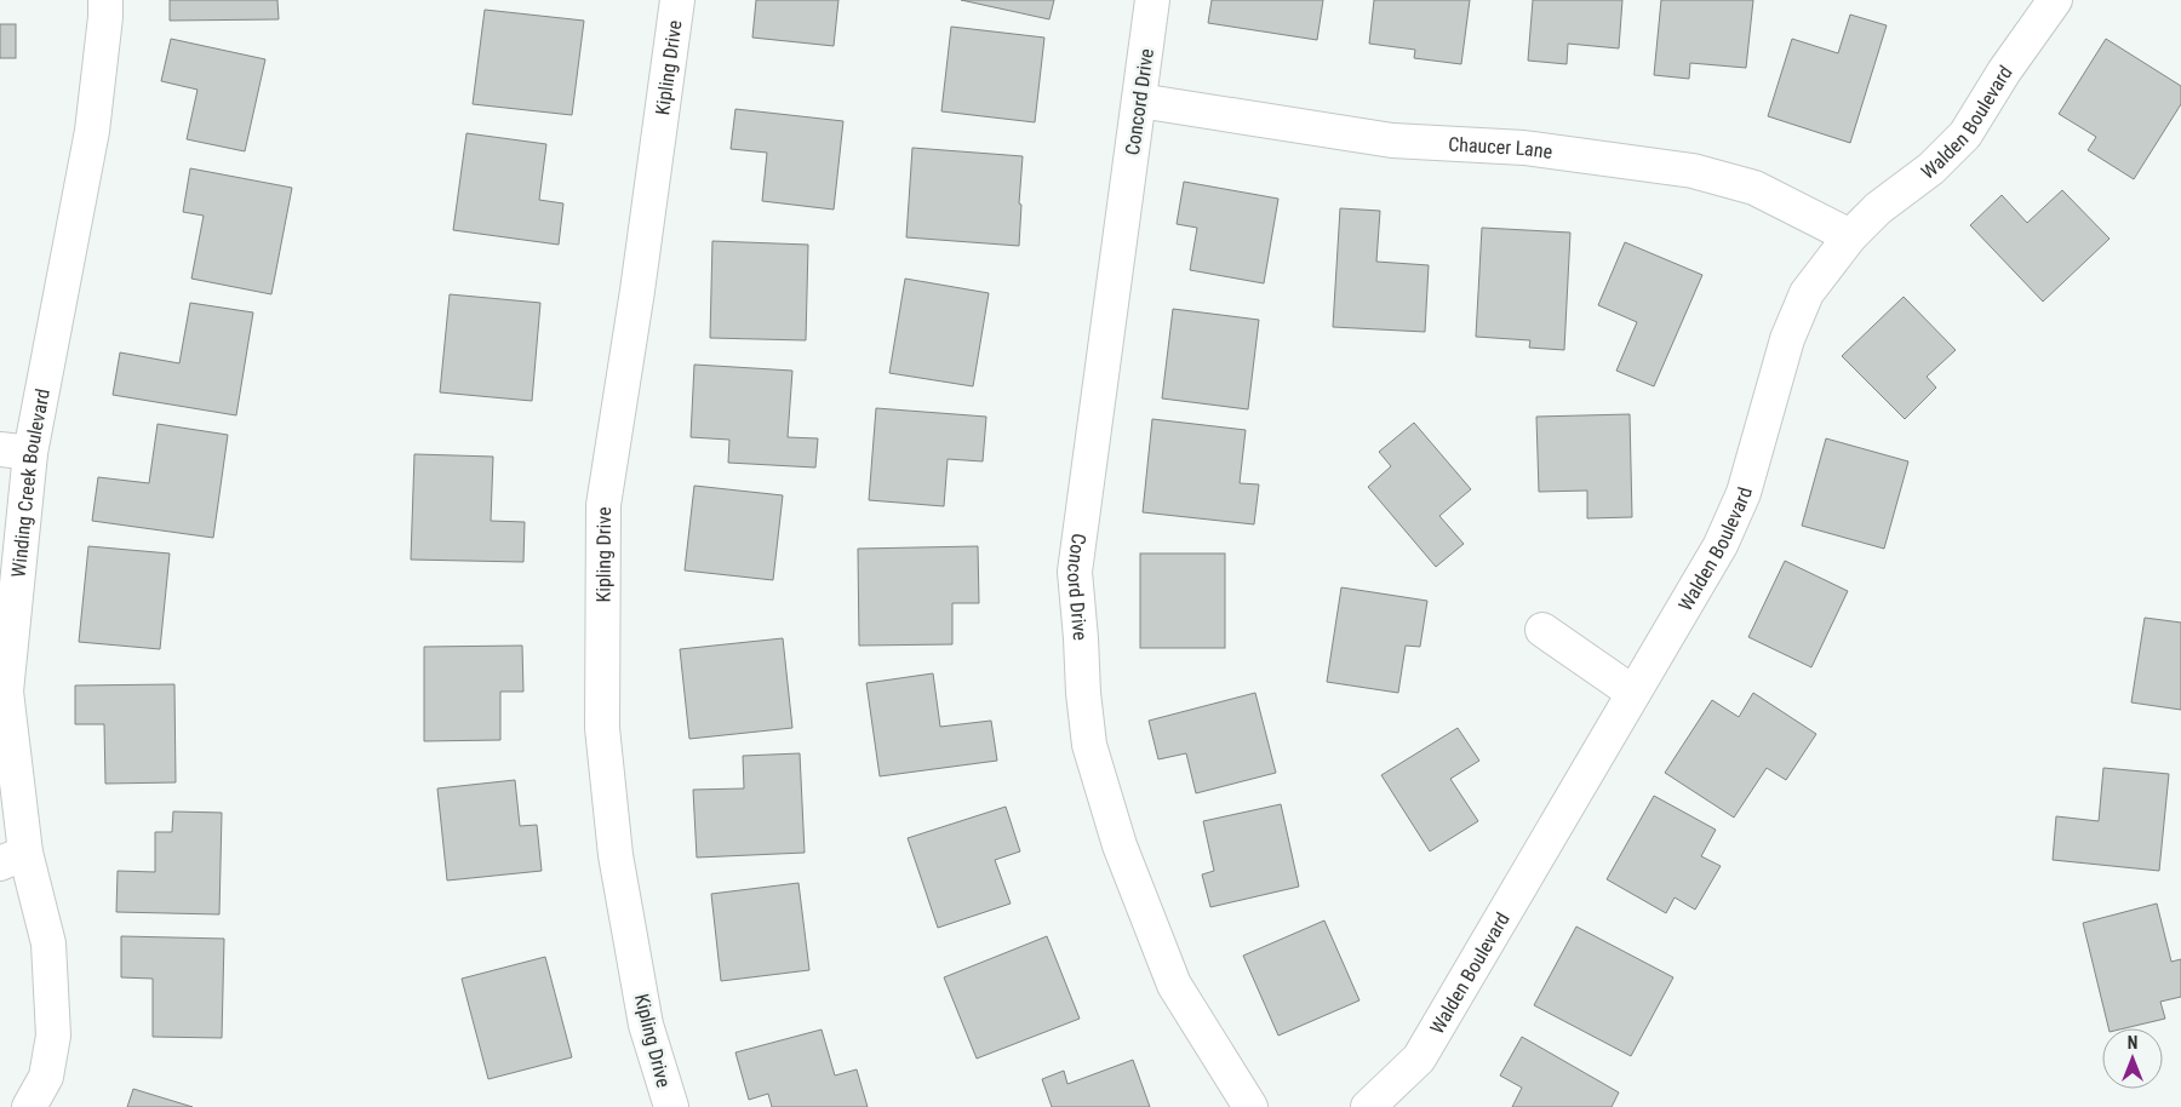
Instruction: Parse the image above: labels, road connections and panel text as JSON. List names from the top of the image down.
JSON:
{
  "streets": {
    "street": [
      "Kipling Drive",
      "Concord Drive",
      "Walden Boulevard",
      "Chaucer Lane",
      "Winding Creek Boulevard"
    ]
  },
  "crossings": [
    ["Concord Drive", "Chaucer Lane"],
    ["Walden Boulevard", "Chaucer Lane"]
  ],
  "north": "top"
}
